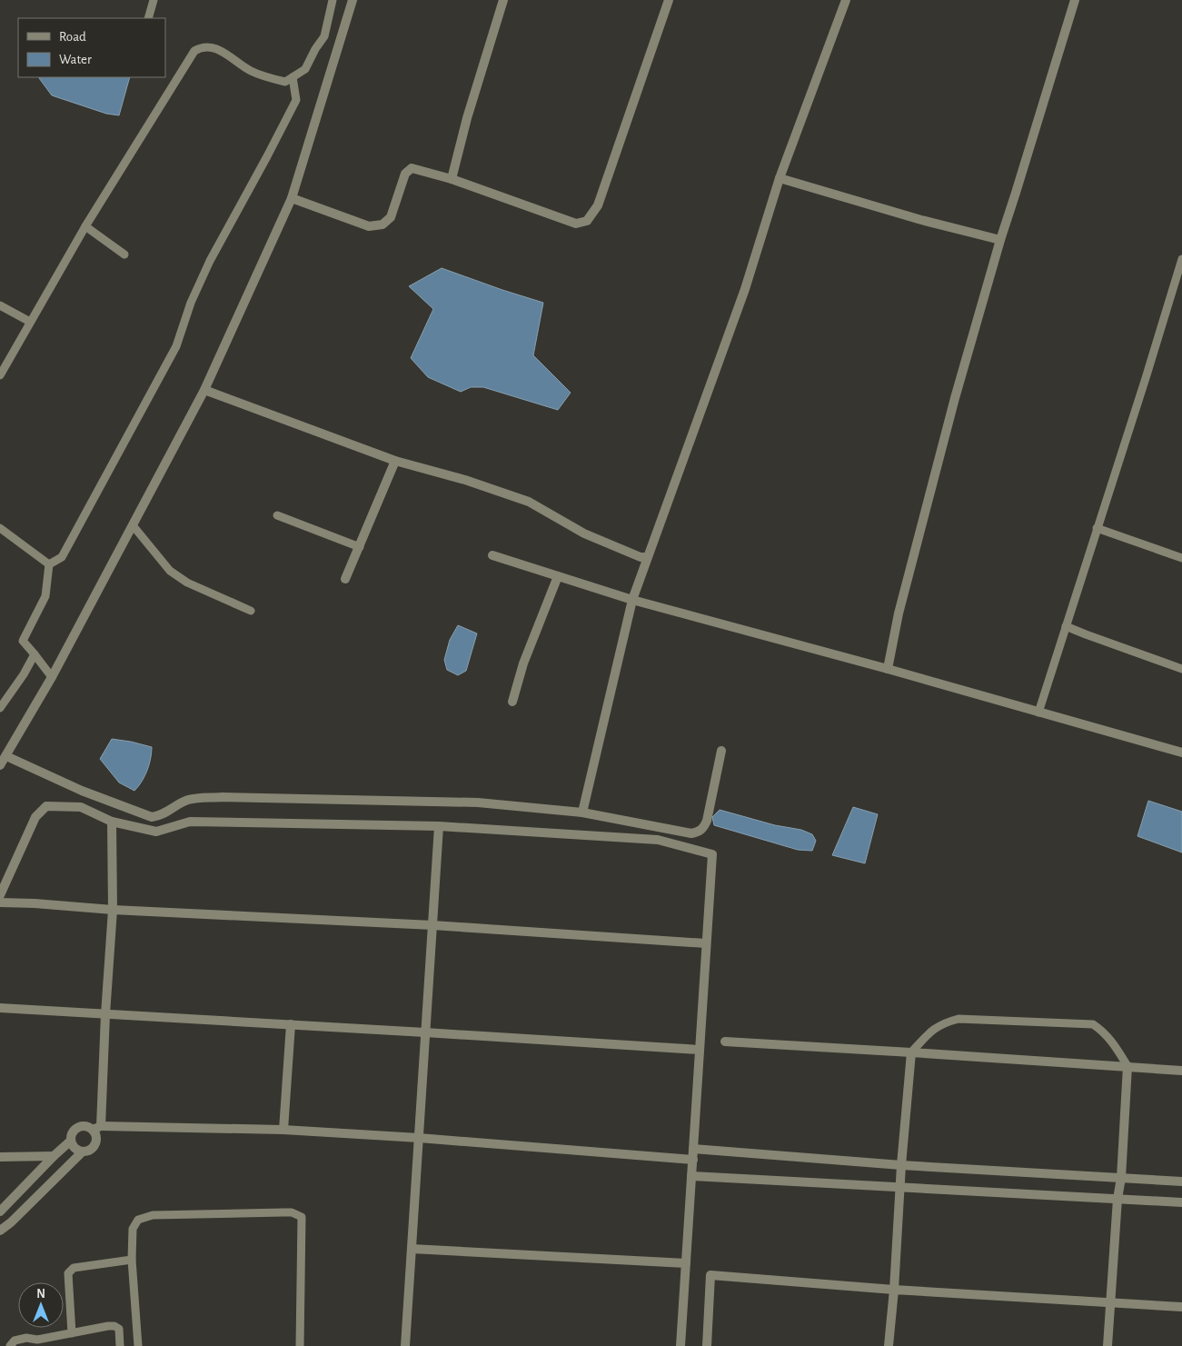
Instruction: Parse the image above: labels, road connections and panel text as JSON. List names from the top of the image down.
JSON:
{
  "legend": ["Road", "Water"],
  "north": "top"
}
